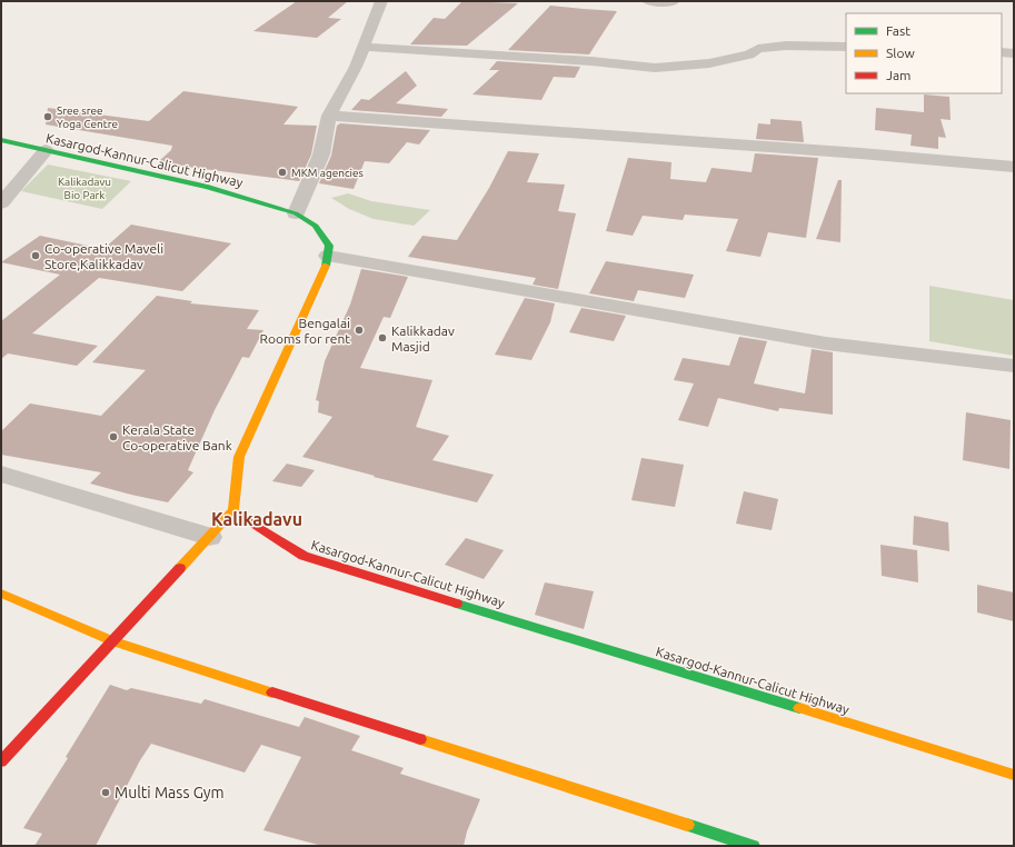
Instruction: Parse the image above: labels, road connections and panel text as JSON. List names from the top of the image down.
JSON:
{
  "streets": {
    "main road": ["Kasargod-Kannur-Calicut Highway"]
  },
  "districts": ["Kalikadavu"],
  "parks": ["Kalikadavu Bio Park"],
  "places": [
    "Sree sree Yoga Centre",
    "MKM agencies",
    "Co-operative Maveli Store,Kalikkadav",
    "Bengalai Rooms for rent",
    "Kalikkadav Masjid",
    "Kerala State Co-operative Bank",
    "Multi Mass Gym"
  ],
  "legend": ["Fast", "Slow", "Jam"]
}
